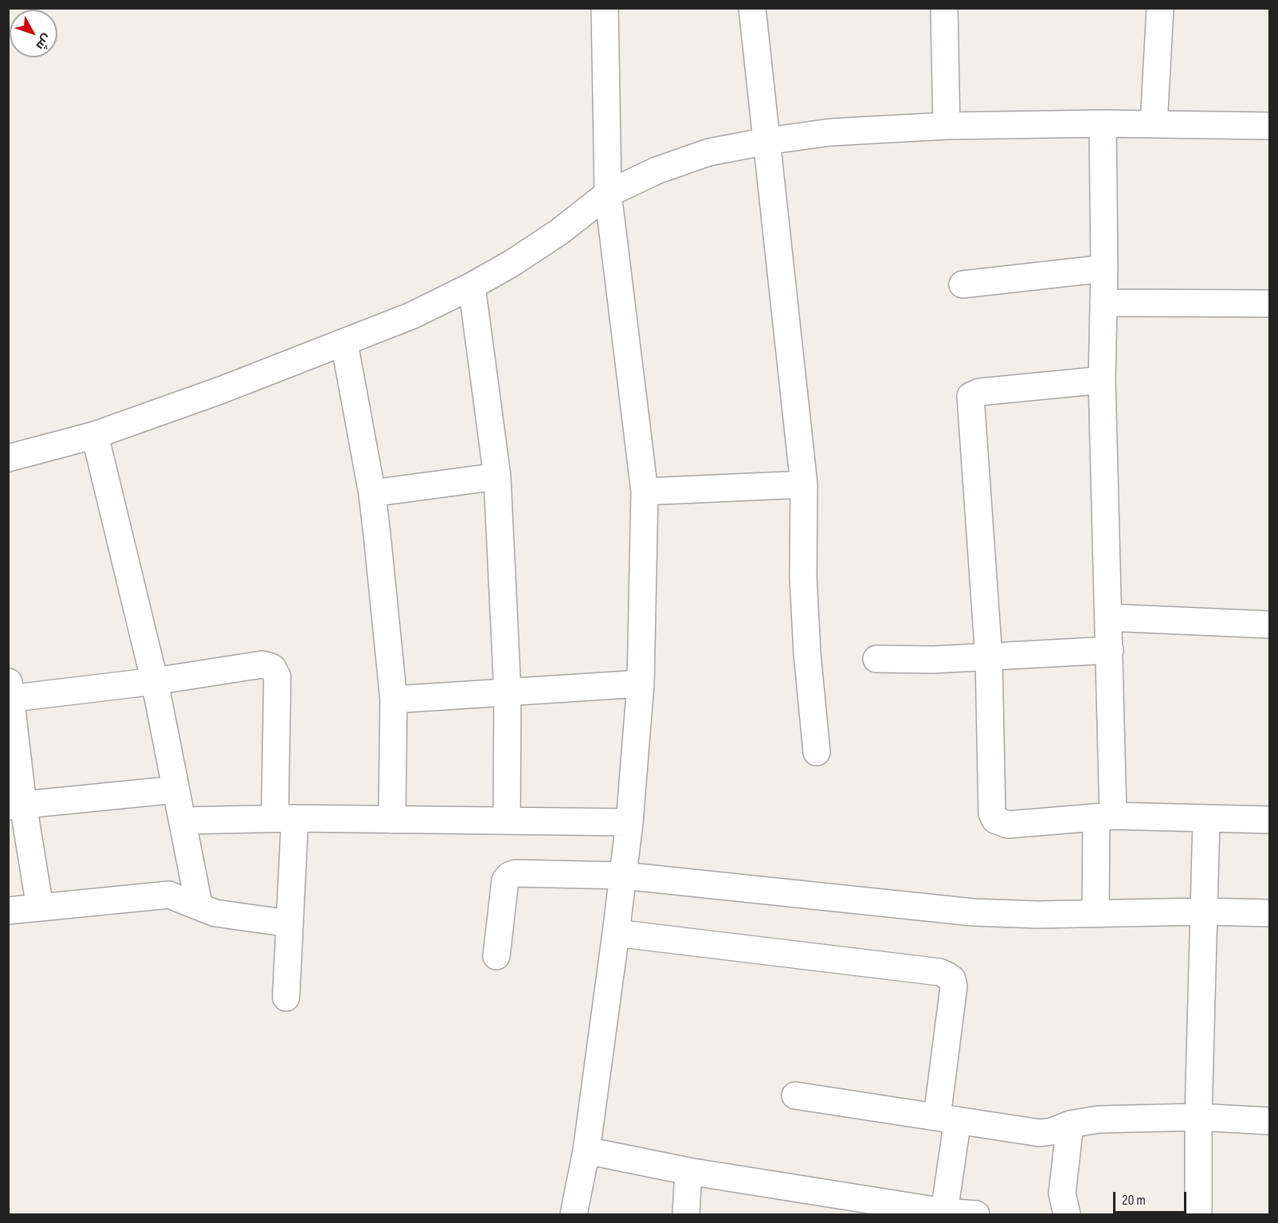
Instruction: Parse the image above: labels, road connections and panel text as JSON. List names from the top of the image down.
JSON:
{
  "scale_bar": "20 m",
  "north": "bottom right"
}
